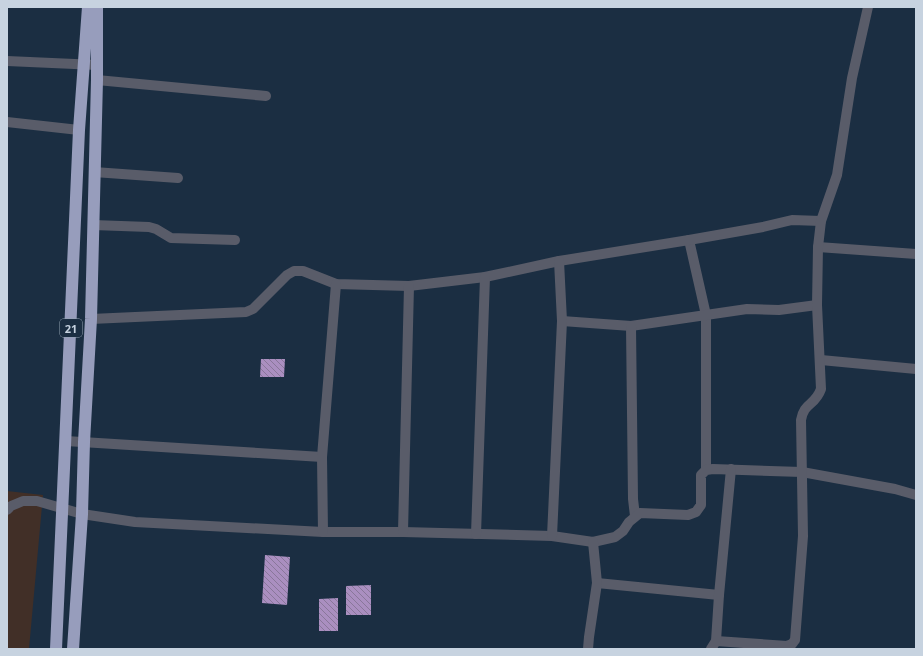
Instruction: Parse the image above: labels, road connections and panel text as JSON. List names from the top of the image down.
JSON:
{
  "streets": {
    "highway": ["21"]
  }
}
